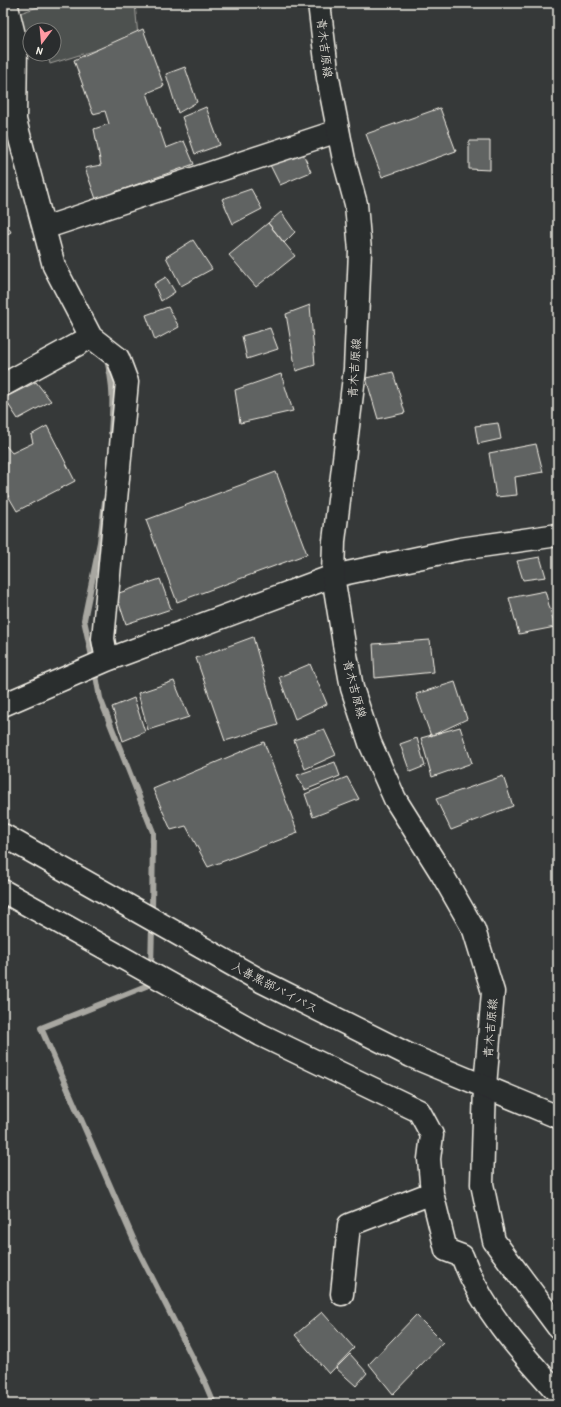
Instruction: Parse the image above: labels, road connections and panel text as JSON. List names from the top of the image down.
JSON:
{
  "streets": {
    "main road": ["青木吉原線", "入善黒部バイパス"]
  },
  "crossings": [
    ["青木吉原線", "入善黒部バイパス"]
  ],
  "north": "bottom"
}
